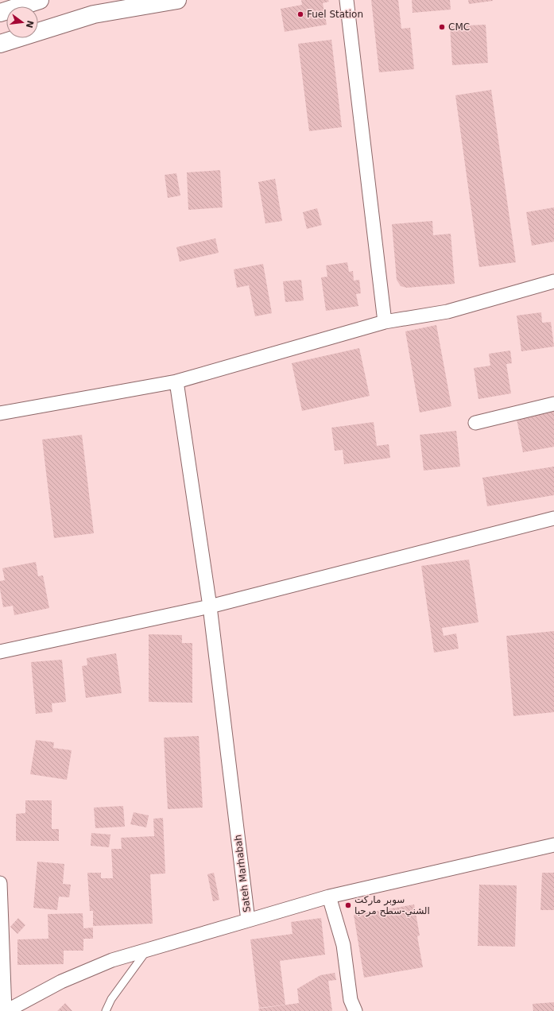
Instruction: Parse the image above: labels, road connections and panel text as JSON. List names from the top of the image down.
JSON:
{
  "streets": {
    "street": ["Sateh Marhabah"]
  },
  "places": ["Fuel Station", "CMC", "سوبر ماركت الشني-سطح مرحبا"],
  "north": "right"
}
